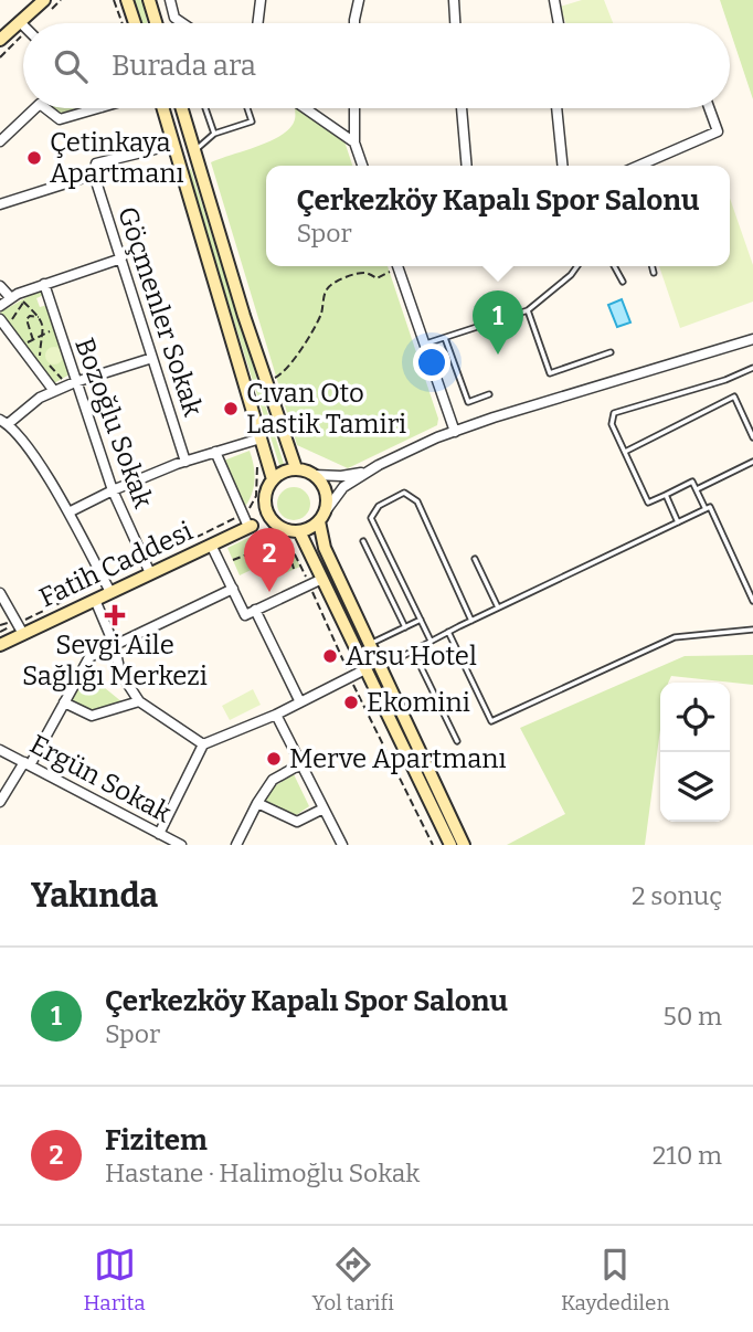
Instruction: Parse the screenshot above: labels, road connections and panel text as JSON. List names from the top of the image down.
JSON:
{
  "streets": {
    "main road": ["Fatih Caddesi"],
    "street": ["Göçmenler Sokak", "Bozoğlu Sokak", "Ergün Sokak"]
  },
  "crossings": [
    ["Bozoğlu Sokak", "Fatih Caddesi"]
  ],
  "places": {
    "other": [
      "Çetinkaya Apartmanı",
      "Cıvan Oto Lastik Tamiri",
      "Arsu Hotel",
      "Ekomini",
      "Merve Apartmanı"
    ],
    "health": ["Sevgi Aile Sağlığı Merkezi"]
  },
  "page": {
    "search": "Burada ara",
    "popup": ["Çerkezköy Kapalı Spor Salonu", "Spor"],
    "pins": ["1", "2"],
    "heading": ["Yakında", "2 sonuç"],
    "list": [
      {
        "mark": "1",
        "name": "Çerkezköy Kapalı Spor Salonu",
        "note": "Spor",
        "value": "50 m"
      },
      {
        "mark": "2",
        "name": "Fizitem",
        "note": "Hastane · Halimoğlu Sokak",
        "value": "210 m"
      }
    ],
    "nav": ["Harita", "Yol tarifi", "Kaydedilen"]
  }
}
